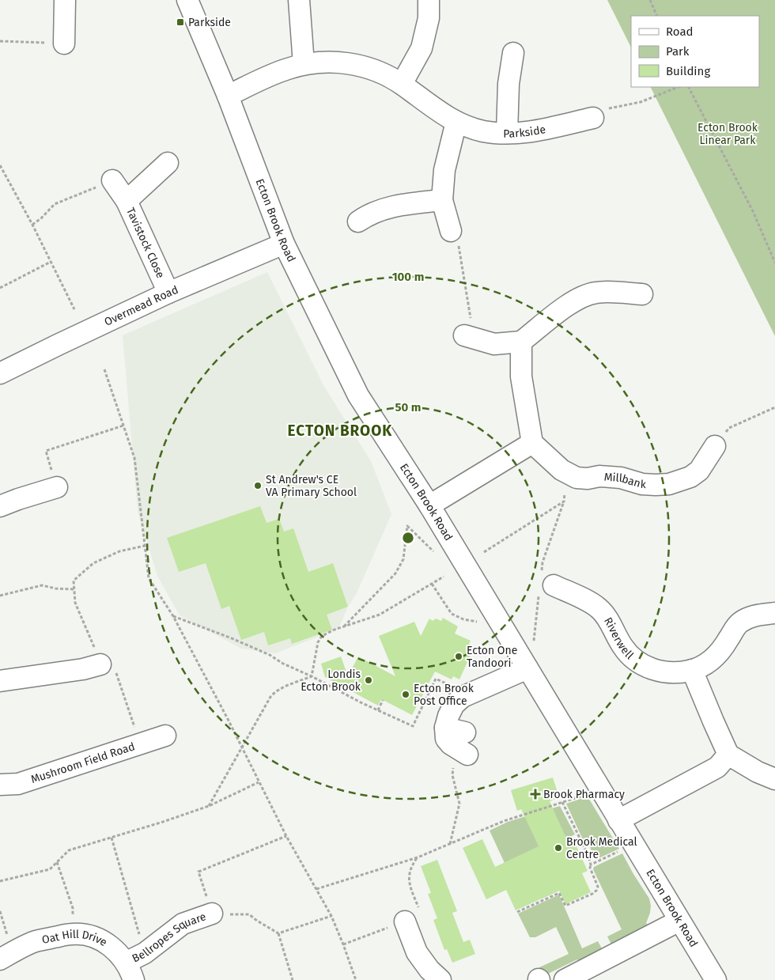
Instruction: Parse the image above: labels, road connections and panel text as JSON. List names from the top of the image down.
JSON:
{
  "streets": {
    "street": [
      "Parkside",
      "Ecton Brook Road",
      "Tavistock Close",
      "Overmead Road",
      "Millbank",
      "Riverwell",
      "Mushroom Field Road",
      "Bellropes Square",
      "Oat Hill Drive"
    ]
  },
  "crossings": [
    ["Parkside", "Ecton Brook Road"],
    ["Ecton Brook Road", "Overmead Road"],
    ["Tavistock Close", "Overmead Road"],
    ["Bellropes Square", "Oat Hill Drive"]
  ],
  "districts": ["ECTON BROOK"],
  "parks": ["Ecton Brook Linear Park"],
  "places": {
    "transit": ["Parkside"],
    "other": [
      "St Andrew's CE VA Primary School",
      "Ecton One Tandoori",
      "Londis Ecton Brook",
      "Ecton Brook Post Office",
      "Brook Medical Centre"
    ],
    "health": ["Brook Pharmacy"]
  },
  "legend": ["Road", "Park", "Building"],
  "rings": ["100 m", "50 m"]
}
